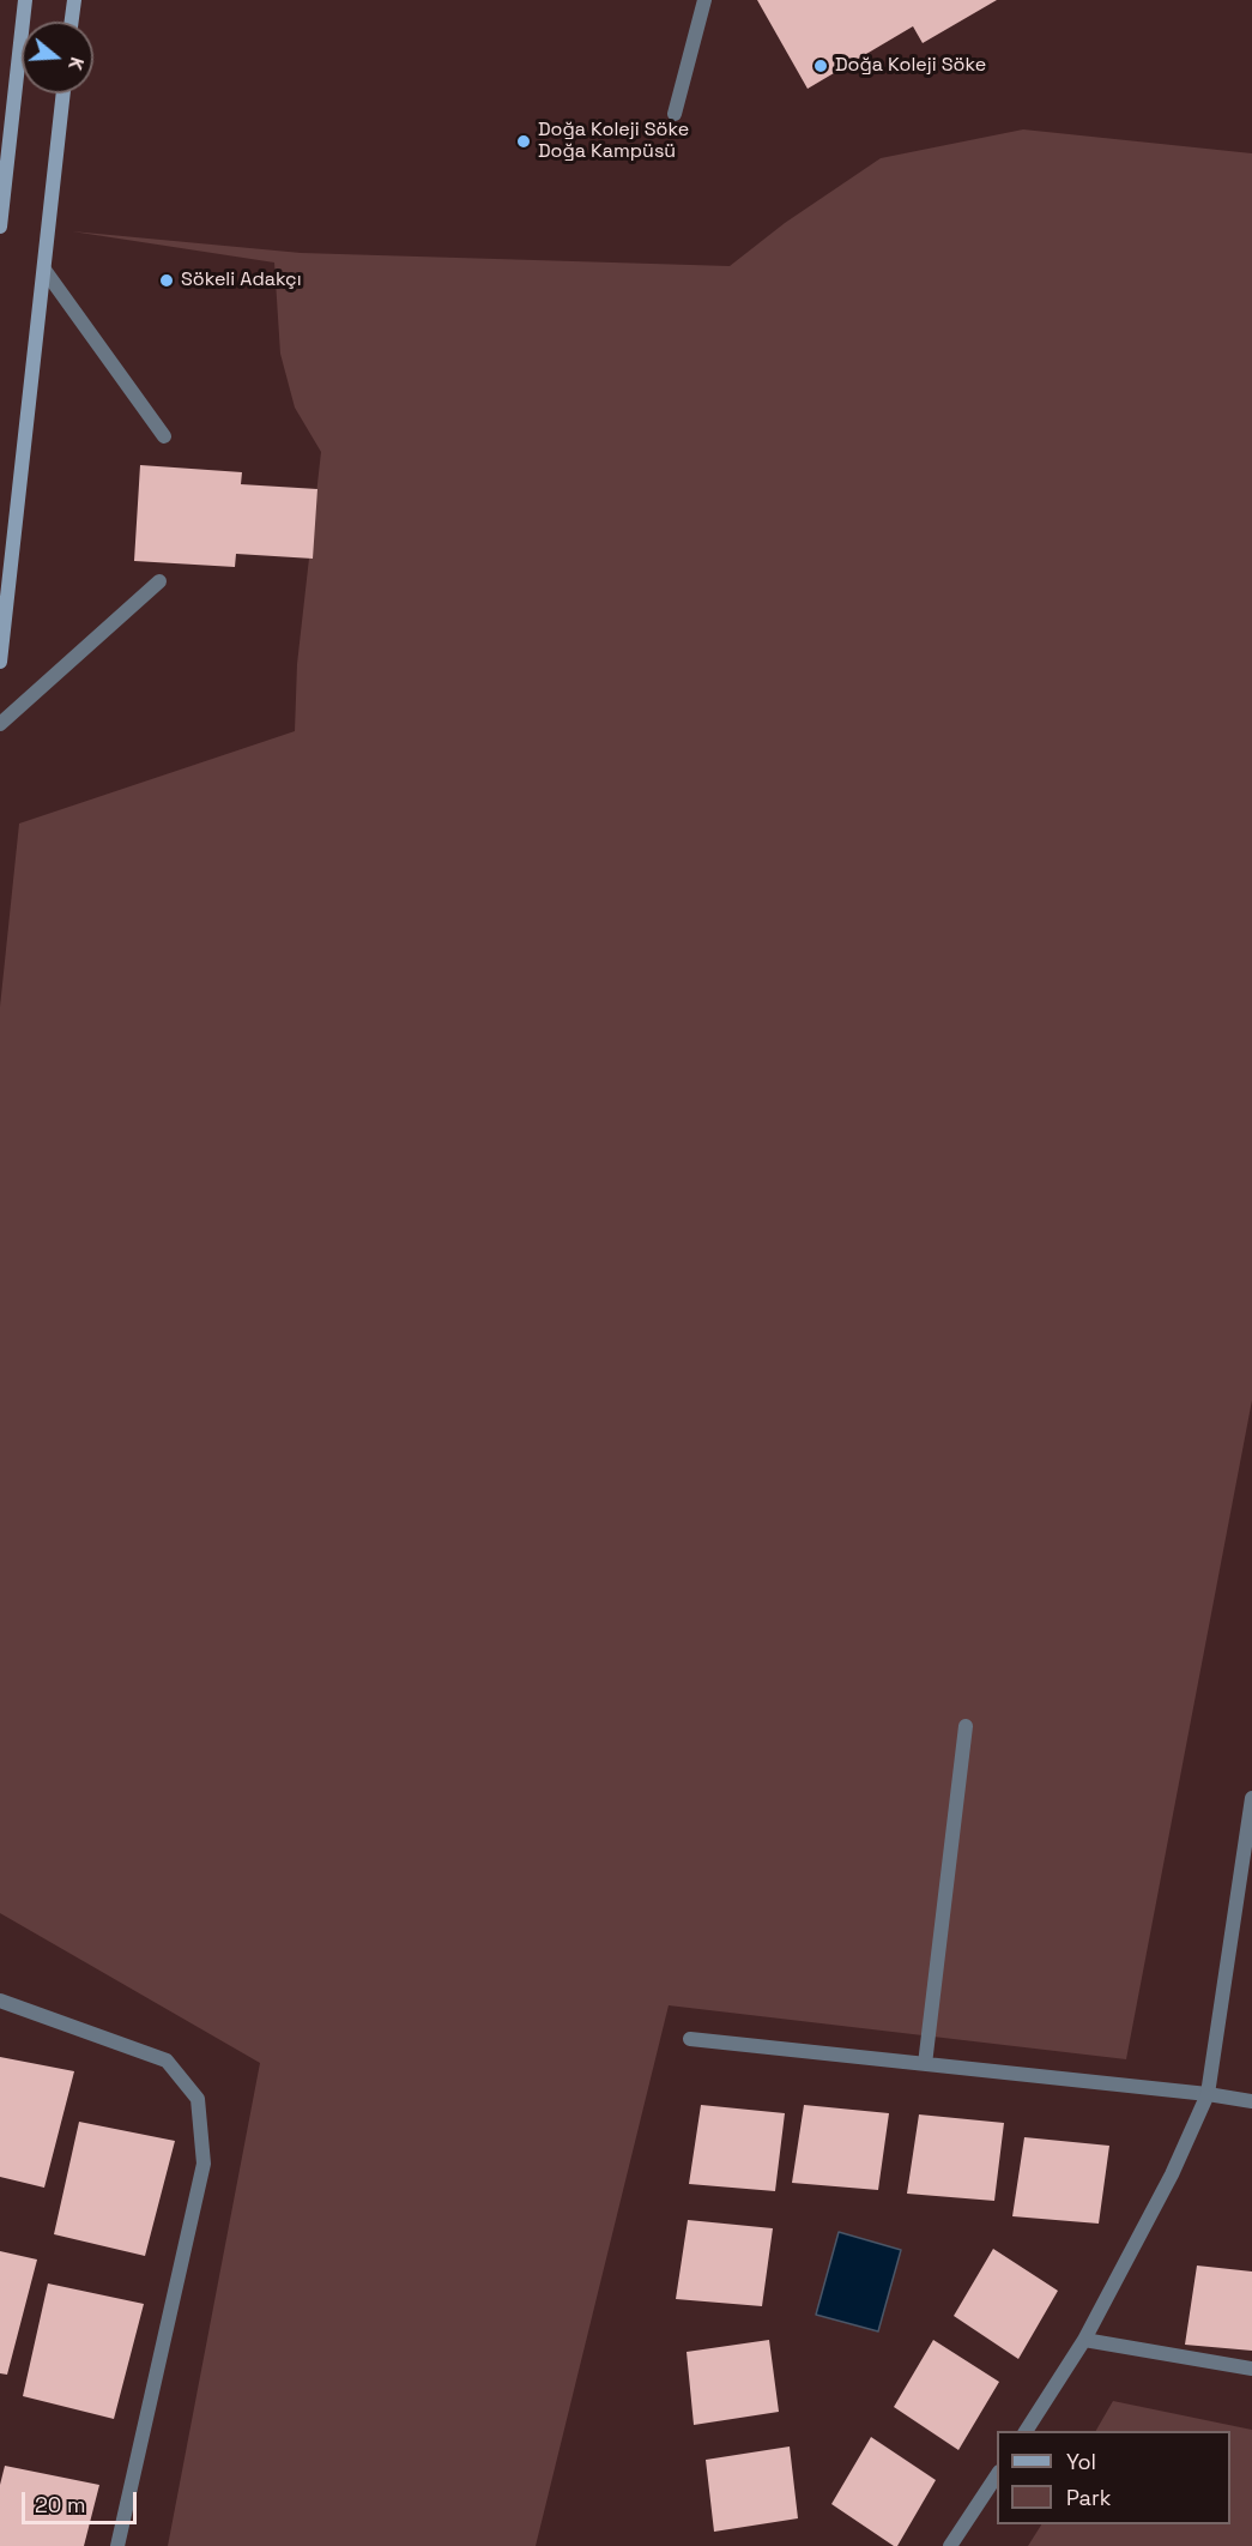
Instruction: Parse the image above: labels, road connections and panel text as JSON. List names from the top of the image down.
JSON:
{
  "places": ["Doğa Koleji Söke", "Doğa Koleji Söke Doğa Kampüsü", "Sökeli Adakçı"],
  "legend": ["Yol", "Park"],
  "scale_bar": "20 m",
  "north": "right"
}
